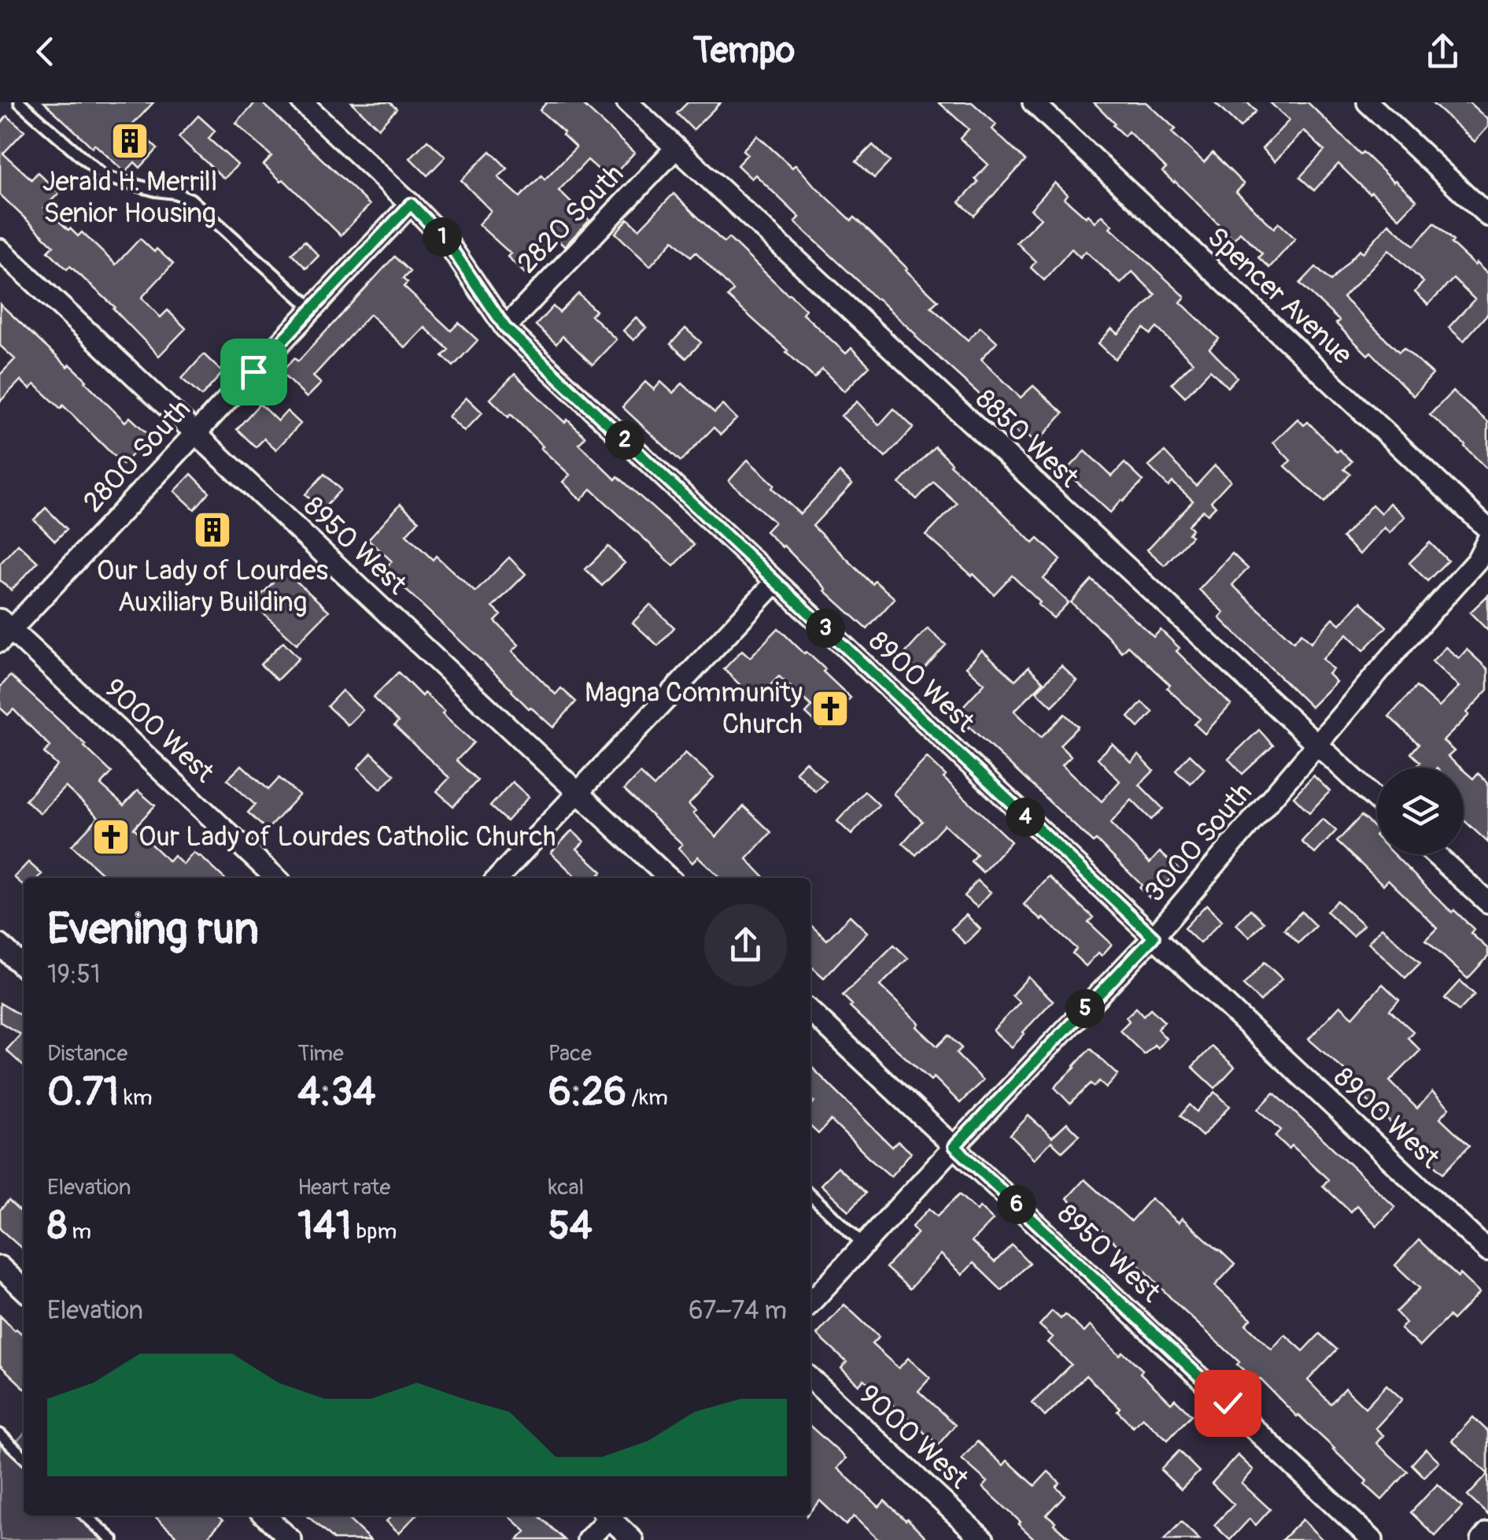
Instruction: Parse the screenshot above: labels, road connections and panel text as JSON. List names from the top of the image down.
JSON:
{
  "streets": {
    "street": [
      "2820 South",
      "Spencer Avenue",
      "8850 West",
      "2800 South",
      "8950 West",
      "8900 West",
      "9000 West",
      "3000 South"
    ]
  },
  "crossings": [
    ["2820 South", "8850 West"],
    ["2820 South", "8900 West"],
    ["8850 West", "3000 South"],
    ["2800 South", "8950 West"],
    ["2800 South", "8900 West"],
    ["2800 South", "9000 West"],
    ["8950 West", "3000 South"],
    ["8900 West", "3000 South"]
  ],
  "places": {
    "building": ["Jerald H. Merrill Senior Housing", "Our Lady of Lourdes Auxiliary Building"],
    "church": ["Magna Community Church", "Our Lady of Lourdes Catholic Church"]
  },
  "page": {
    "header": "Tempo",
    "pins": [
      "1",
      "2",
      "3",
      "4",
      "5",
      "6"
    ],
    "heading": ["Evening run", "19:51"],
    "stats": [
      ["Distance", "0.71 km"],
      ["Time", "4:34"],
      ["Pace", "6:26 /km"],
      ["Elevation", "8 m"],
      ["Heart rate", "141 bpm"],
      ["kcal", "54"]
    ],
    "chart": ["Elevation", "67–74 m"]
  }
}
